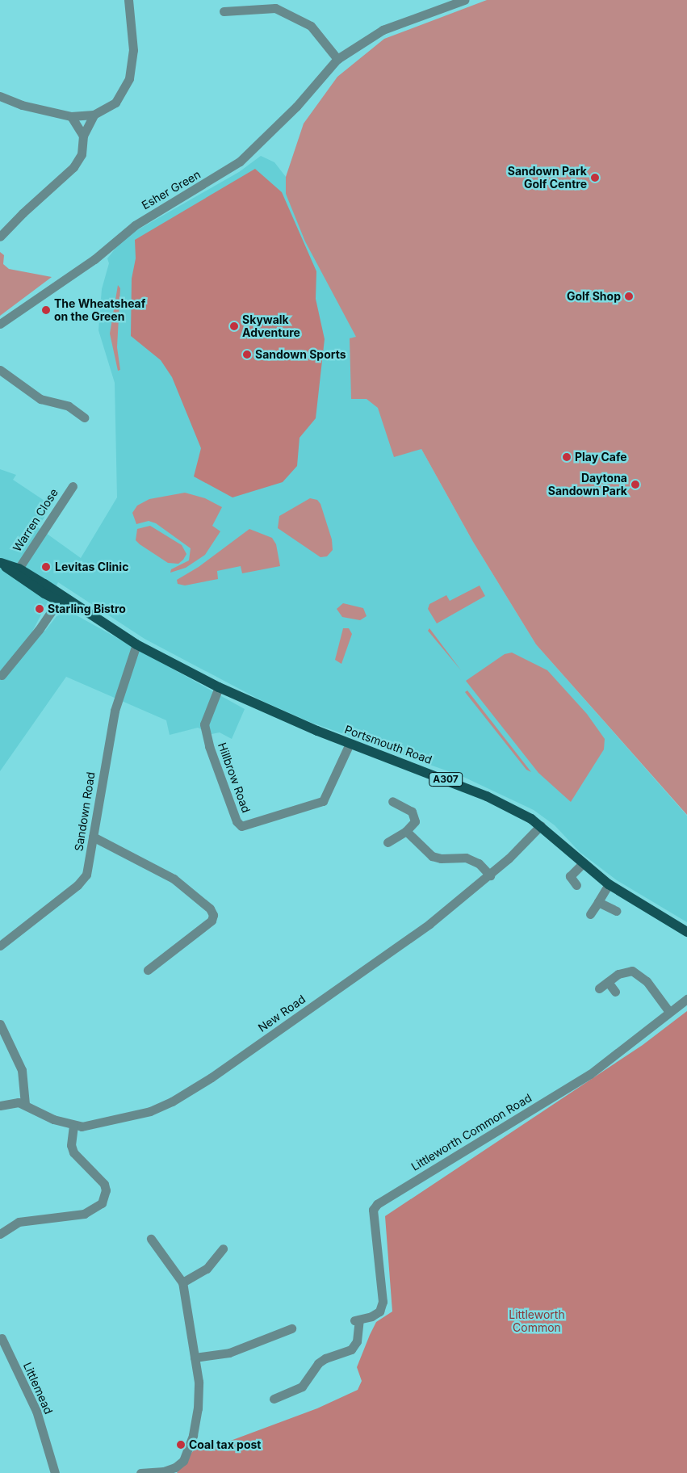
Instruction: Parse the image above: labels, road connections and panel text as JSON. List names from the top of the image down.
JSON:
{
  "streets": {
    "main road": ["Portsmouth Road", "A307"],
    "street": [
      "Esher Green",
      "Warren Close",
      "Hillbrow Road",
      "Sandown Road",
      "New Road",
      "Littleworth Common Road",
      "Littlemead"
    ]
  },
  "crossings": [
    ["Warren Close", "A307"],
    ["Portsmouth Road", "Hillbrow Road"],
    ["Portsmouth Road", "A307"],
    ["Portsmouth Road", "Sandown Road"],
    ["Portsmouth Road", "New Road"]
  ],
  "parks": ["Littleworth Common"],
  "places": [
    "Sandown Park Golf Centre",
    "Golf Shop",
    "The Wheatsheaf on the Green",
    "Skywalk Adventure",
    "Sandown Sports",
    "Play Cafe",
    "Daytona Sandown Park",
    "Levitas Clinic",
    "Starling Bistro",
    "Coal tax post"
  ]
}
